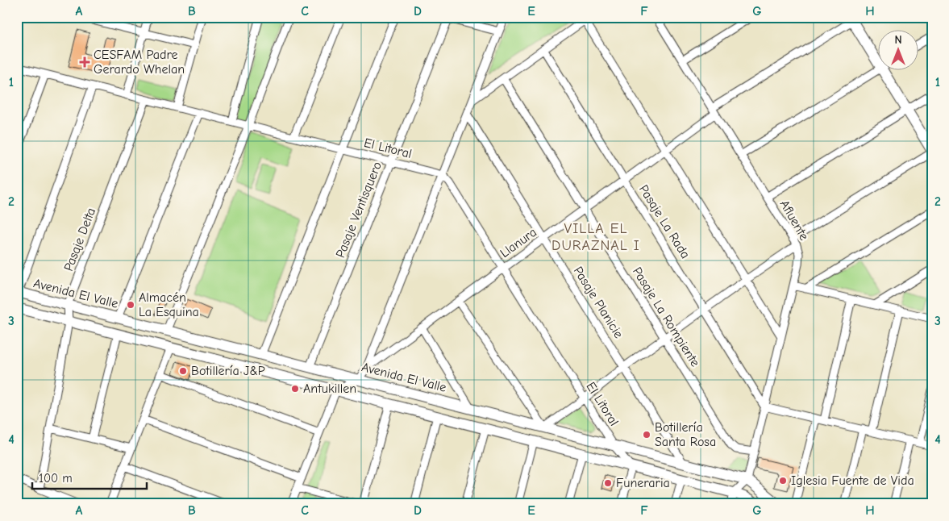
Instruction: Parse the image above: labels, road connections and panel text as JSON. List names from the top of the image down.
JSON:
{
  "streets": {
    "street": [
      "El Litoral",
      "Pasaje Ventisquero",
      "Afluente",
      "Pasaje La Rada",
      "Pasaje Delta",
      "Llanura",
      "Avenida El Valle",
      "Pasaje Planicie",
      "Pasaje La Rompiente"
    ]
  },
  "crossings": [
    ["El Litoral", "Pasaje Ventisquero"],
    ["El Litoral", "Pasaje Delta"],
    ["El Litoral", "Llanura"],
    ["El Litoral", "Avenida El Valle"],
    ["Pasaje Ventisquero", "Avenida El Valle"],
    ["Afluente", "Pasaje La Rada"],
    ["Afluente", "Llanura"],
    ["Afluente", "Avenida El Valle"],
    ["Afluente", "Pasaje La Rompiente"],
    ["Pasaje La Rada", "Llanura"],
    ["Pasaje Delta", "Avenida El Valle"],
    ["Llanura", "Avenida El Valle"],
    ["Llanura", "Pasaje Planicie"],
    ["Llanura", "Pasaje La Rompiente"],
    ["Avenida El Valle", "Pasaje Planicie"]
  ],
  "districts": ["VILLA EL DURAZNAL I"],
  "places": {
    "health": ["CESFAM Padre Gerardo Whelan"],
    "other": [
      "Almacén La Esquina",
      "Botillería J&P",
      "Antukillen",
      "Botillería Santa Rosa",
      "Iglesia Fuente de Vida",
      "Funeraria"
    ]
  },
  "scale_bar": "100 m",
  "north": "top",
  "grid": {
    "columns": [
      "A",
      "B",
      "C",
      "D",
      "E",
      "F",
      "G",
      "H"
    ],
    "rows": [
      "1",
      "2",
      "3",
      "4"
    ]
  }
}
